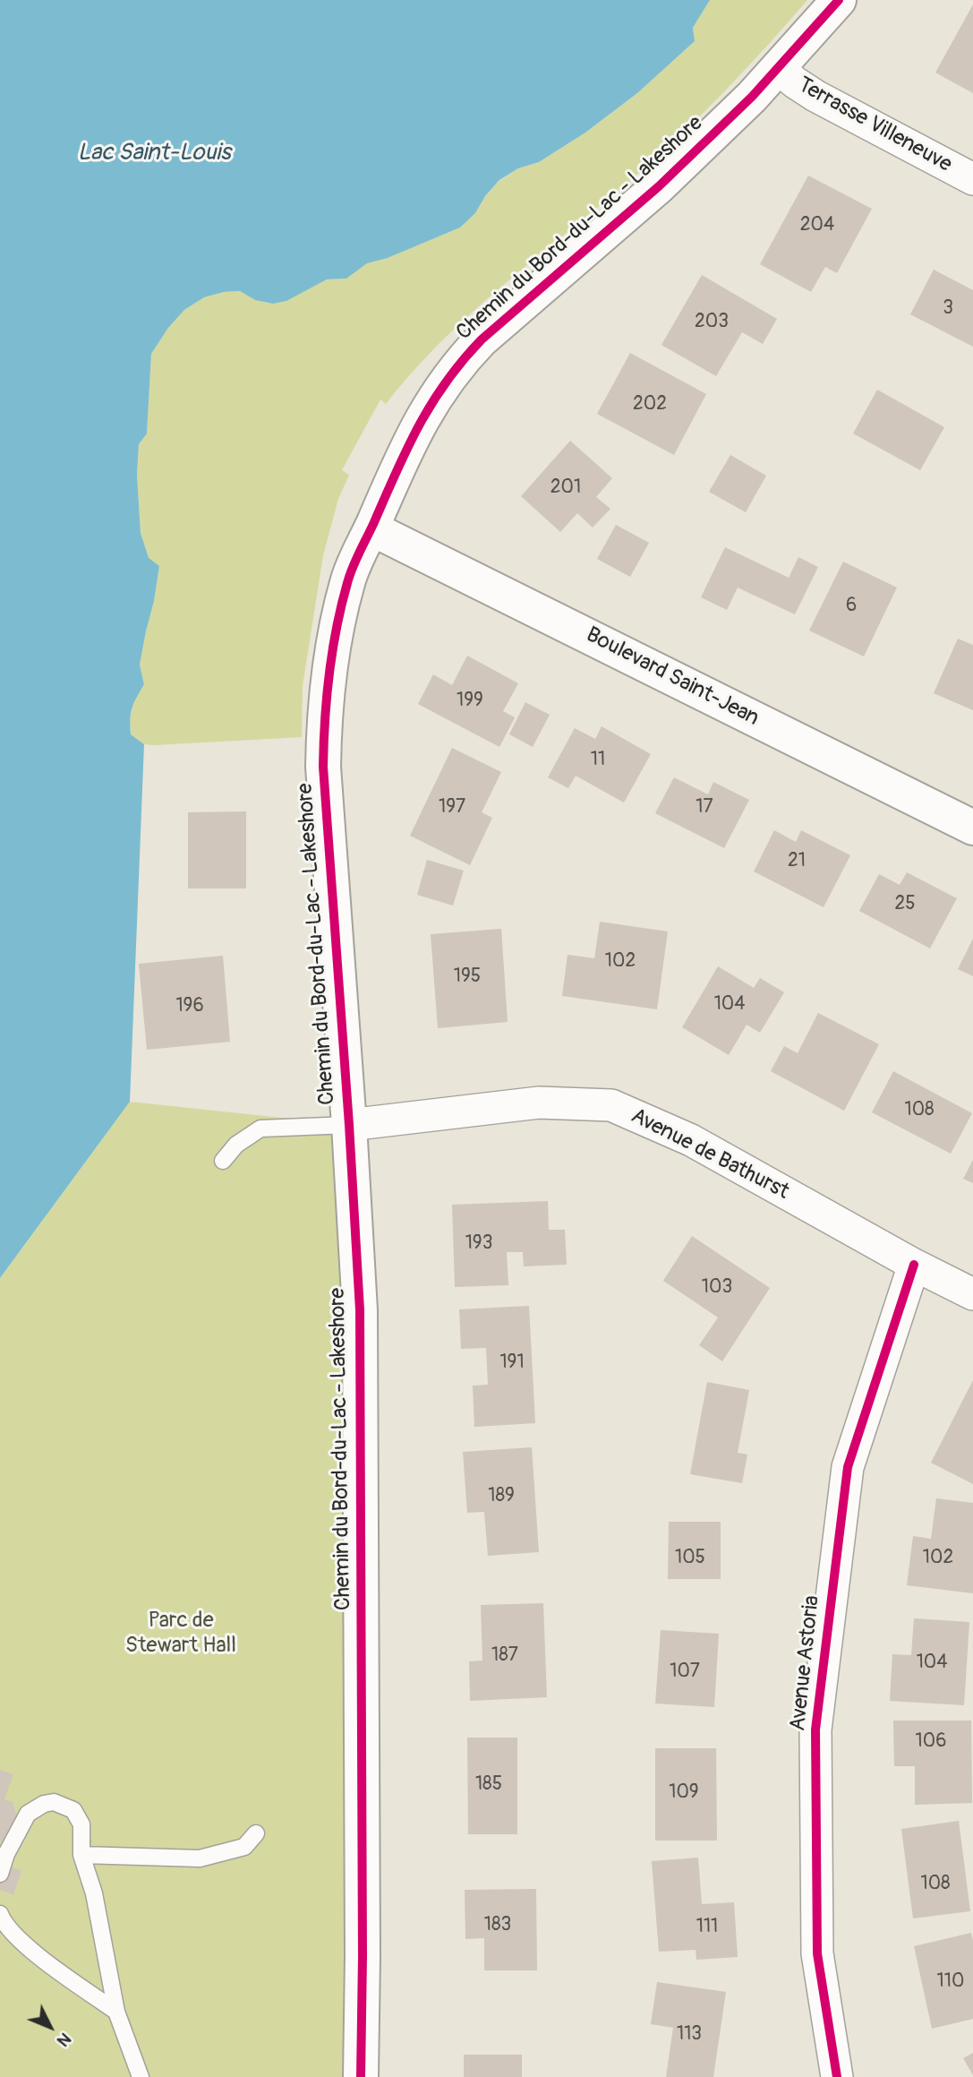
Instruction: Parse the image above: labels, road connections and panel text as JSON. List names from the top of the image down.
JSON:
{
  "streets": {
    "street": [
      "Terrasse Villeneuve",
      "Chemin du Bord-du-Lac - Lakeshore",
      "Boulevard Saint-Jean",
      "Avenue de Bathurst",
      "Avenue Astoria"
    ]
  },
  "crossings": [
    ["Terrasse Villeneuve", "Chemin du Bord-du-Lac - Lakeshore"],
    ["Chemin du Bord-du-Lac - Lakeshore", "Boulevard Saint-Jean"],
    ["Chemin du Bord-du-Lac - Lakeshore", "Avenue de Bathurst"],
    ["Avenue de Bathurst", "Avenue Astoria"]
  ],
  "water": ["Lac Saint-Louis"],
  "parks": ["Parc de Stewart Hall"],
  "house_numbers": [
    "204",
    "3",
    "203",
    "202",
    "201",
    "6",
    "199",
    "11",
    "197",
    "17",
    "21",
    "25",
    "102",
    "195",
    "104",
    "196",
    "108",
    "193",
    "103",
    "191",
    "189",
    "105",
    "102",
    "187",
    "104",
    "107",
    "106",
    "185",
    "109",
    "108",
    "183",
    "111",
    "110",
    "113"
  ],
  "north": "bottom right"
}
